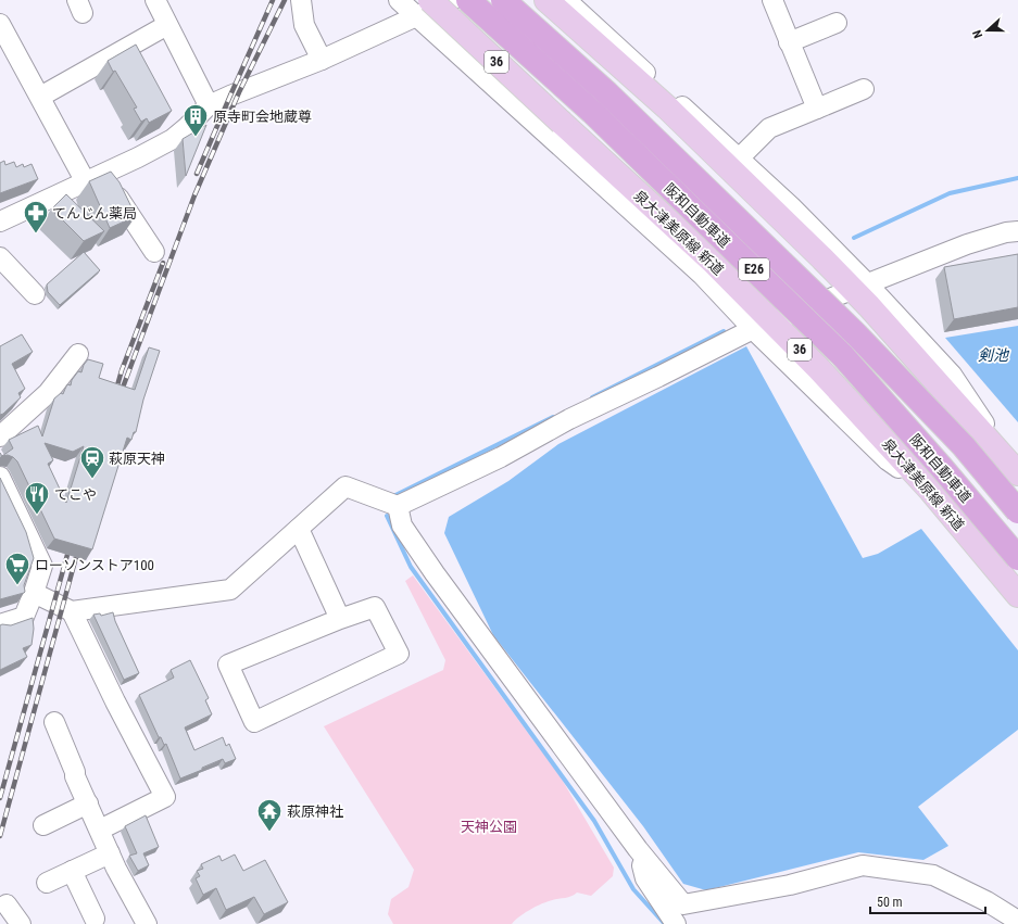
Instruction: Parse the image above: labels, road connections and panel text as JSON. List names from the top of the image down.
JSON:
{
  "streets": {
    "highway": ["阪和自動車道", "E26"],
    "main road": ["36", "泉大津美原線 新道"]
  },
  "water": ["剣池"],
  "parks": ["天神公園"],
  "places": {
    "building": ["原寺町会地蔵尊"],
    "pharmacy": ["てんじん薬局"],
    "station": ["萩原天神"],
    "restaurant": ["てこや"],
    "supermarket": ["ローソンストア100"],
    "temple": ["萩原神社"]
  },
  "scale_bar": "50 m",
  "north": "left"
}
